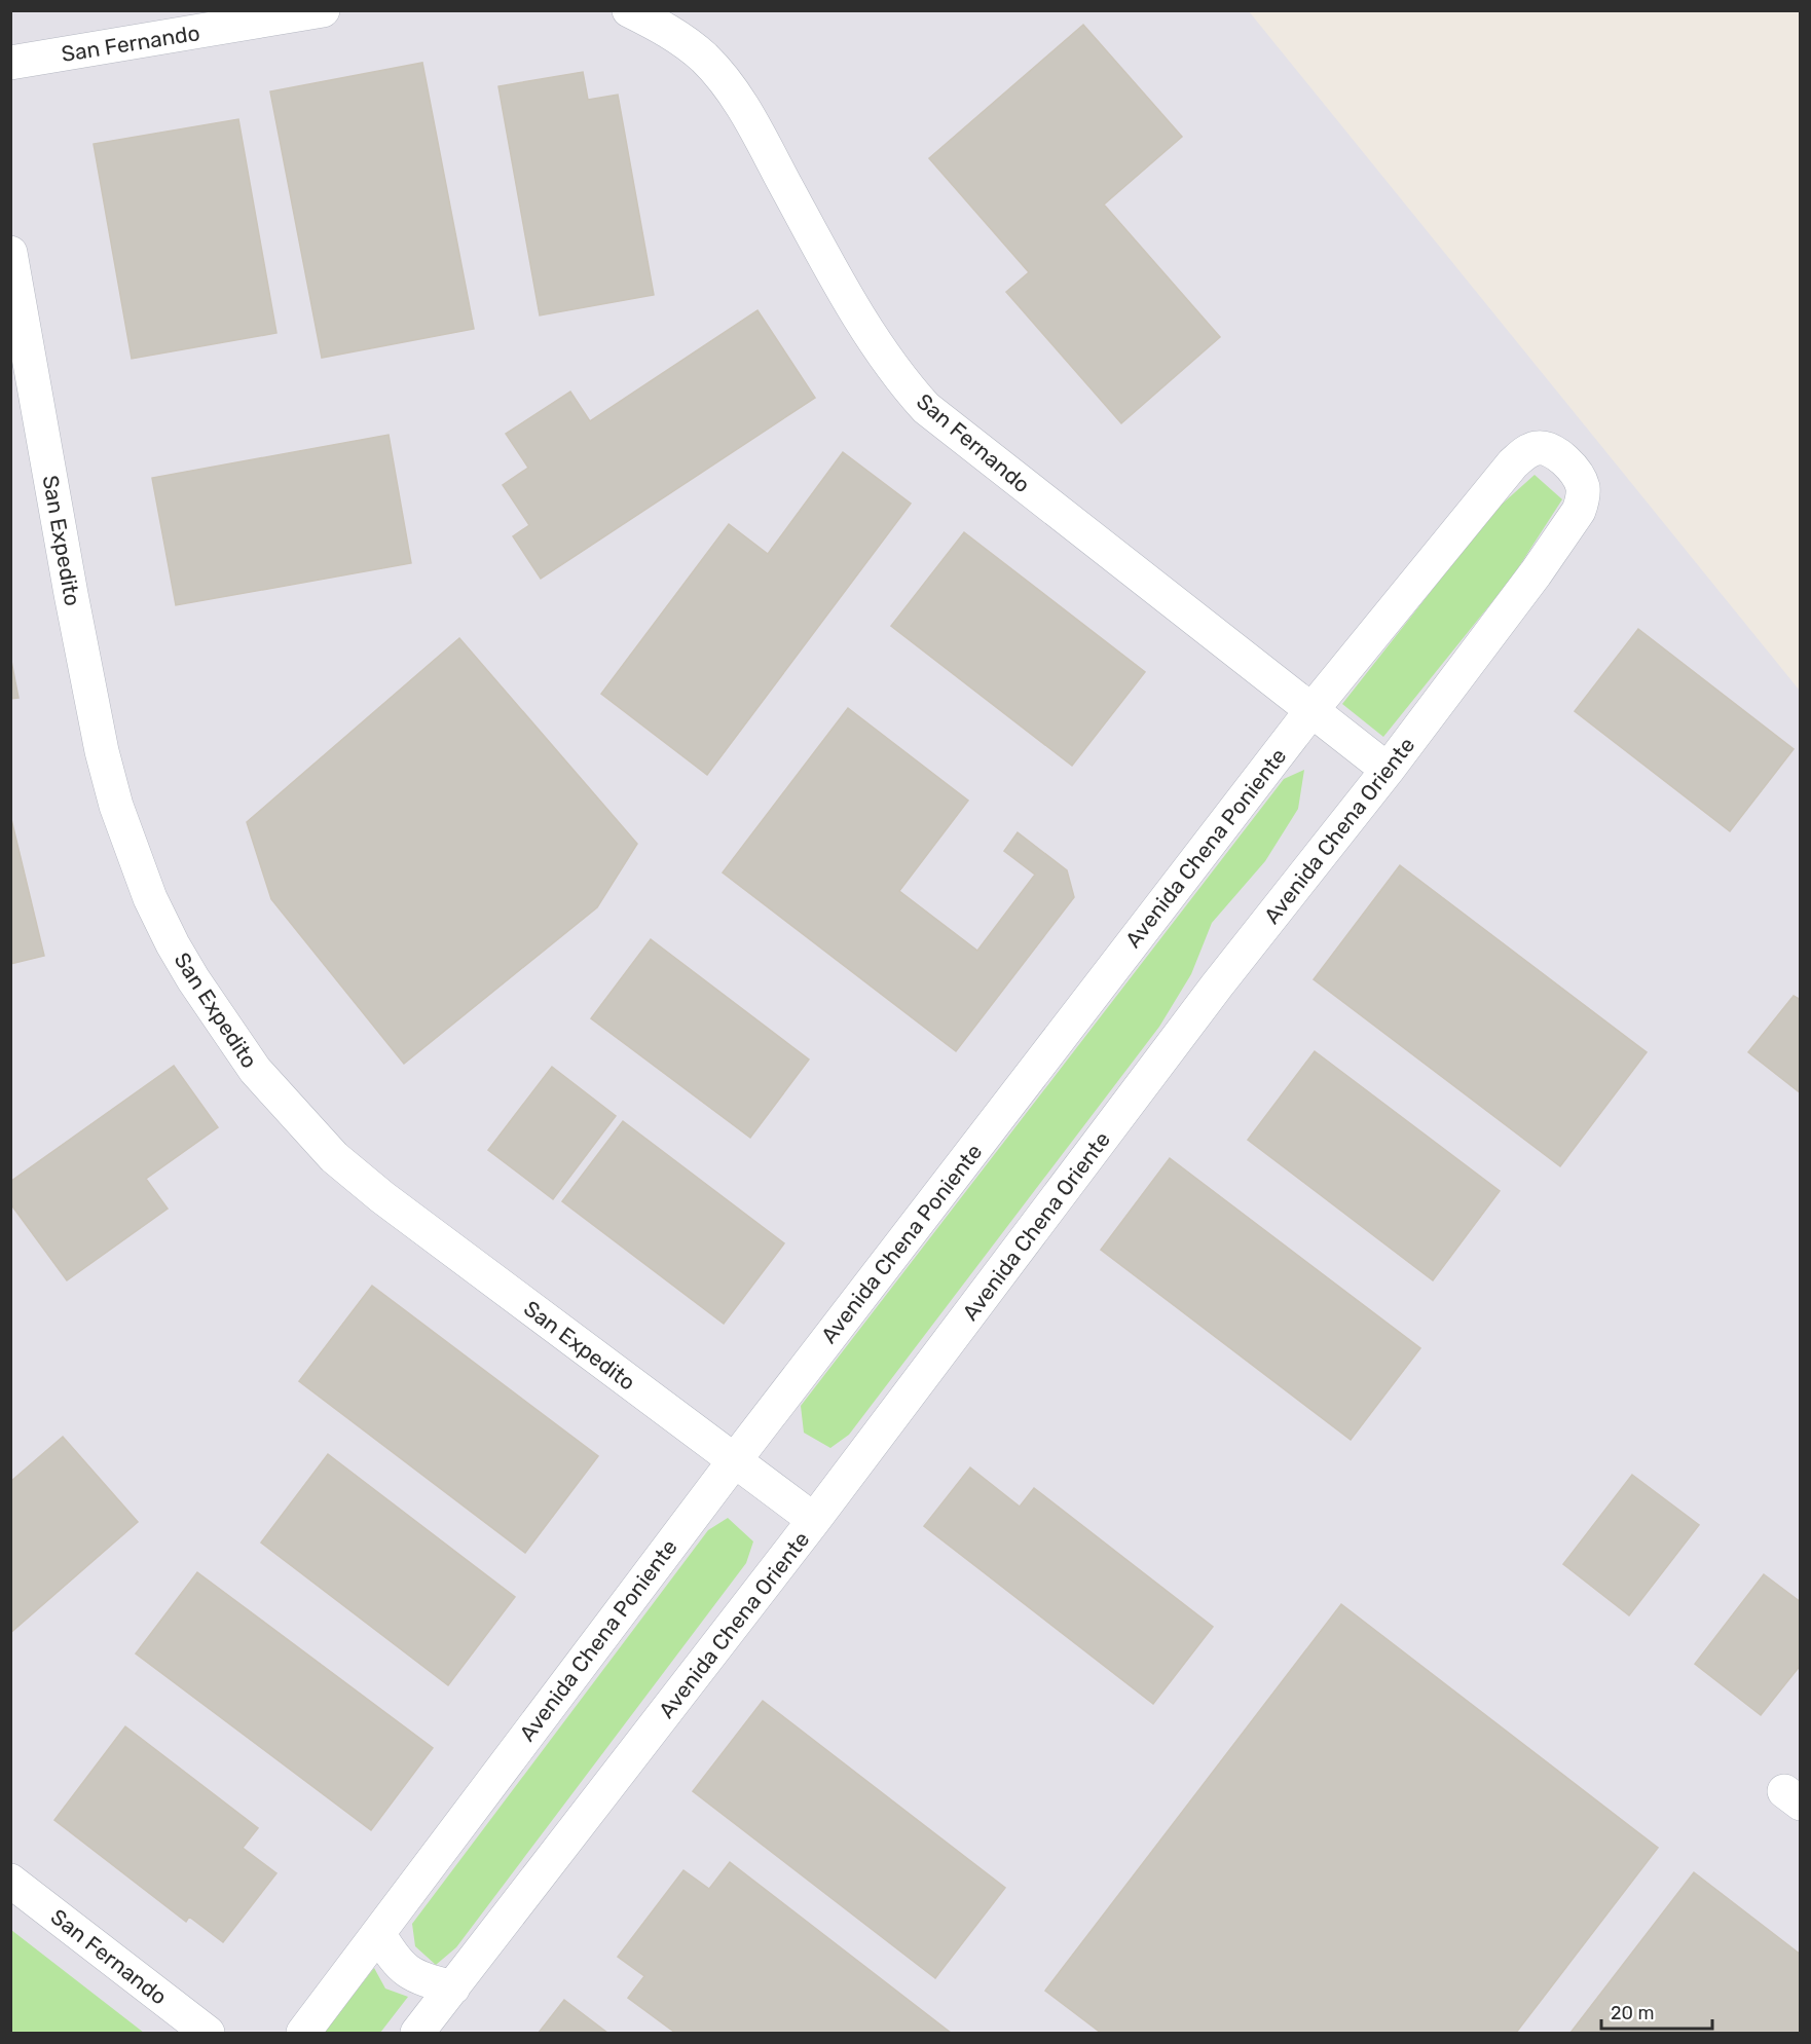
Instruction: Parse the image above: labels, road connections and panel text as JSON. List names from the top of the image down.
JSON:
{
  "streets": {
    "street": [
      "San Fernando",
      "San Expedito",
      "Avenida Chena Oriente",
      "Avenida Chena Poniente"
    ]
  },
  "crossings": [
    ["San Fernando", "Avenida Chena Oriente"],
    ["San Fernando", "Avenida Chena Poniente"],
    ["San Expedito", "Avenida Chena Oriente"],
    ["San Expedito", "Avenida Chena Poniente"],
    ["Avenida Chena Oriente", "Avenida Chena Poniente"]
  ],
  "scale_bar": "20 m"
}
